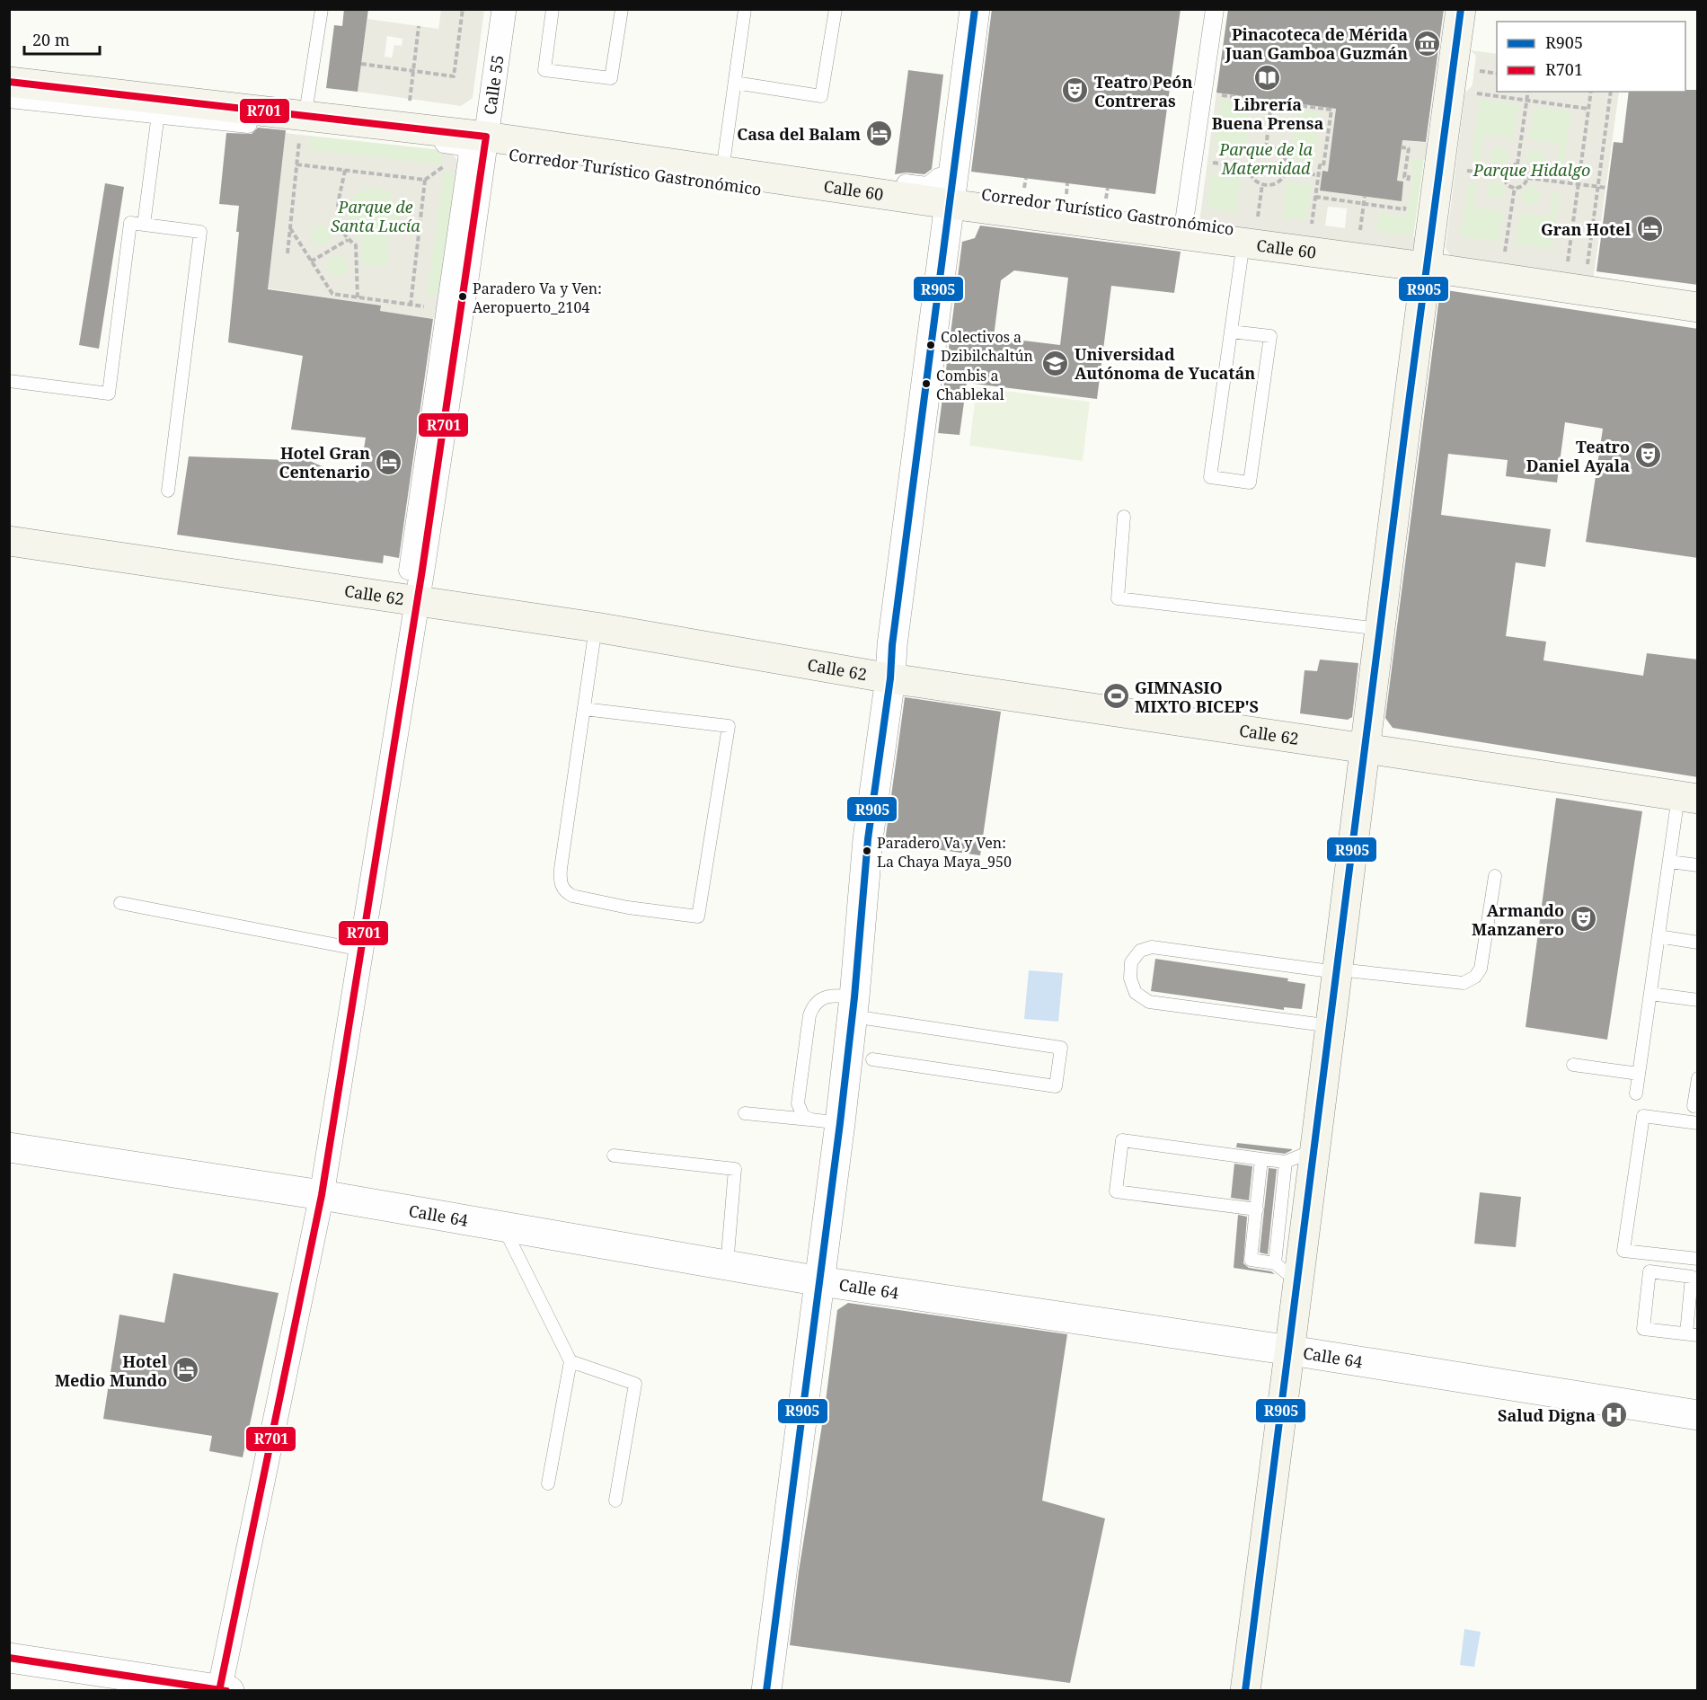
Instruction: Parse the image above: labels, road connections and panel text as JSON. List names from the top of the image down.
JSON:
{
  "streets": {
    "main road": ["Calle 60", "Calle 62"],
    "street": ["Calle 55", "Corredor Turístico Gastronómico", "Calle 64"]
  },
  "crossings": [
    ["Calle 55", "Calle 60"],
    ["Calle 55", "Calle 62"],
    ["Calle 55", "Calle 64"],
    ["Corredor Turístico Gastronómico", "Calle 60"]
  ],
  "parks": ["Parque de la Maternidad", "Parque Hidalgo", "Parque de Santa Lucía"],
  "places": {
    "museum": ["Pinacoteca de Mérida Juan Gamboa Guzmán"],
    "library": ["Librería Buena Prensa"],
    "theatre": ["Teatro Peón Contreras", "Teatro Daniel Ayala", "Armando Manzanero"],
    "hotel": [
      "Casa del Balam",
      "Gran Hotel",
      "Hotel Gran Centenario",
      "Hotel Medio Mundo"
    ],
    "other": [
      "Paradero Va y Ven: Aeropuerto_2104",
      "Colectivos a Dzibilchaltún",
      "Combis a Chablekal",
      "Paradero Va y Ven: La Chaya Maya_950"
    ],
    "school or university": ["Universidad Autónoma de Yucatán"],
    "sports": ["GIMNASIO MIXTO BICEP'S"],
    "hospital": ["Salud Digna"]
  },
  "lines": ["transit line R905", "transit line R701"],
  "legend": ["R905", "R701"],
  "scale_bar": "20 m"
}
